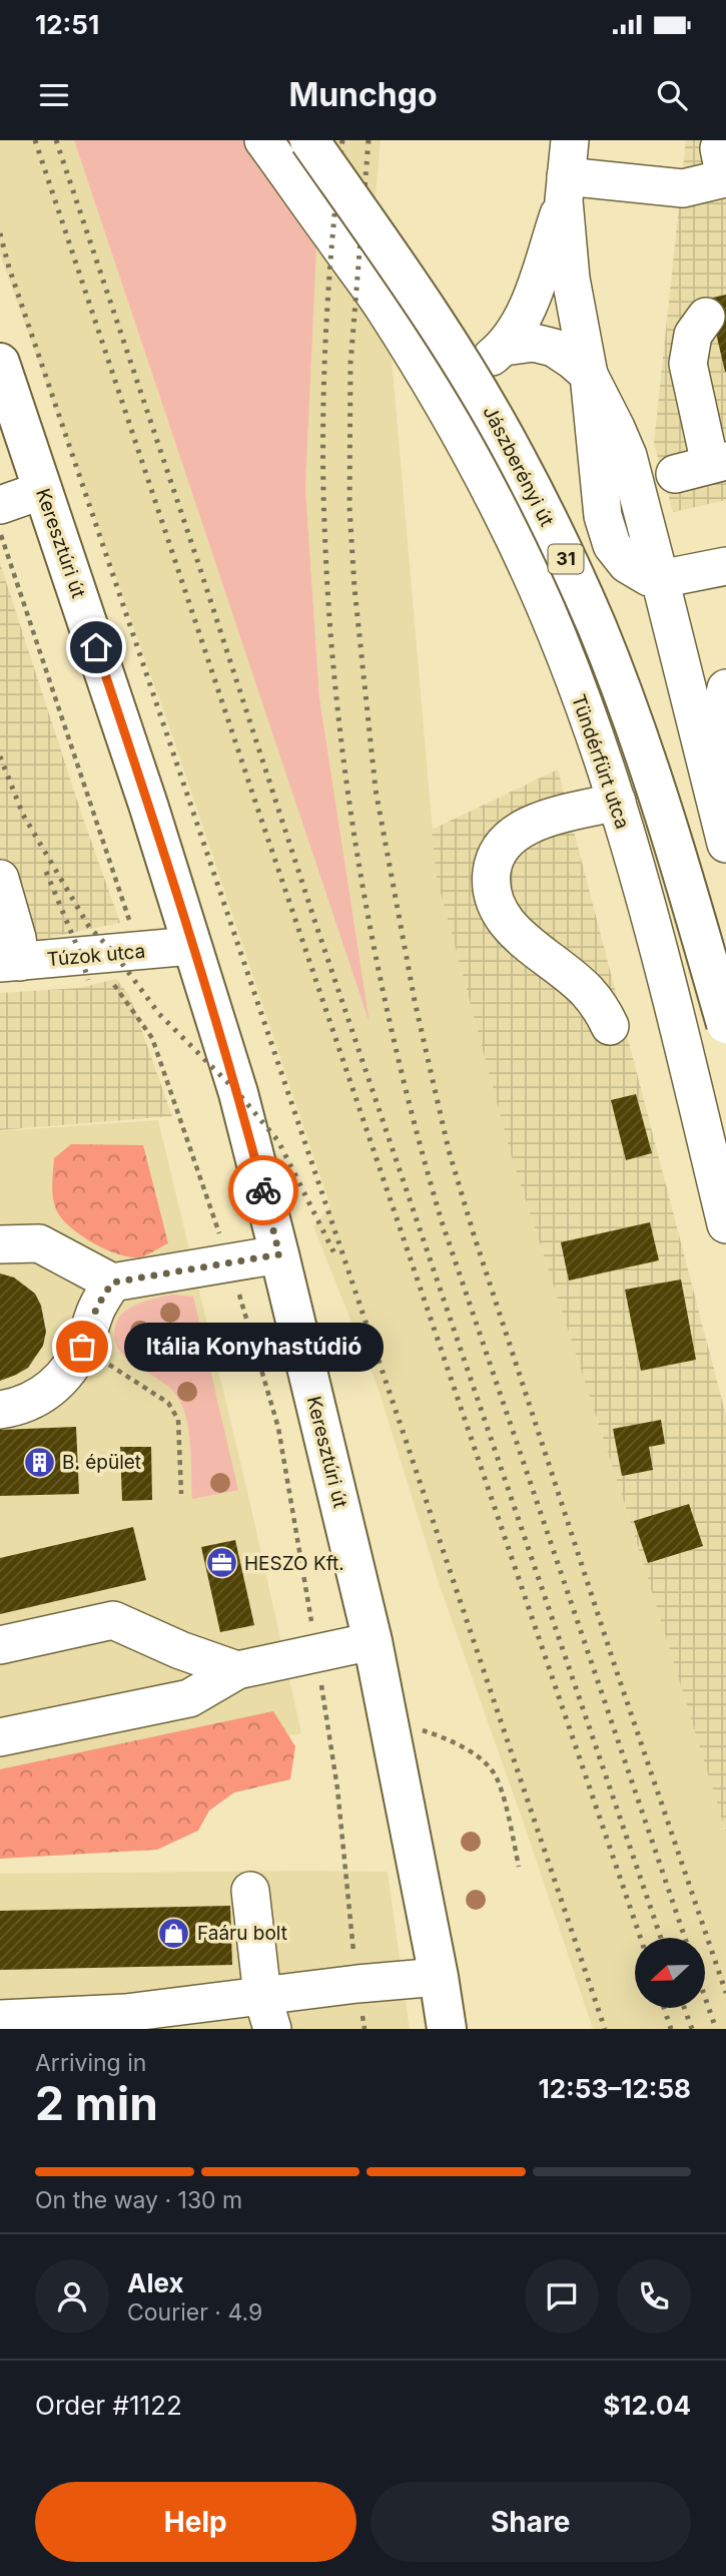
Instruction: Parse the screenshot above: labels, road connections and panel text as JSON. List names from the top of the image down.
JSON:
{
  "streets": {
    "main road": ["Jászberényi út", "Keresztúri út", "31"],
    "street": ["Tündérfürt utca", "Túzok utca"]
  },
  "crossings": [
    ["Keresztúri út", "Túzok utca"]
  ],
  "places": {
    "other": ["Itália Konyhastúdió"],
    "building": ["B. épület"],
    "office": ["HESZO Kft."],
    "shop": ["Faáru bolt"]
  },
  "north": "left",
  "page": {
    "status": "12:51",
    "header": "Munchgo",
    "bubble": "Itália Konyhastúdió",
    "heading": ["2 min", "Arriving in", "12:53–12:58"],
    "panel": [
      "Alex",
      "Courier · 4.9",
      "Order #1122",
      "$12.04"
    ],
    "bar": "On the way · 130 m",
    "buttons": ["Help", "Share"]
  }
}
